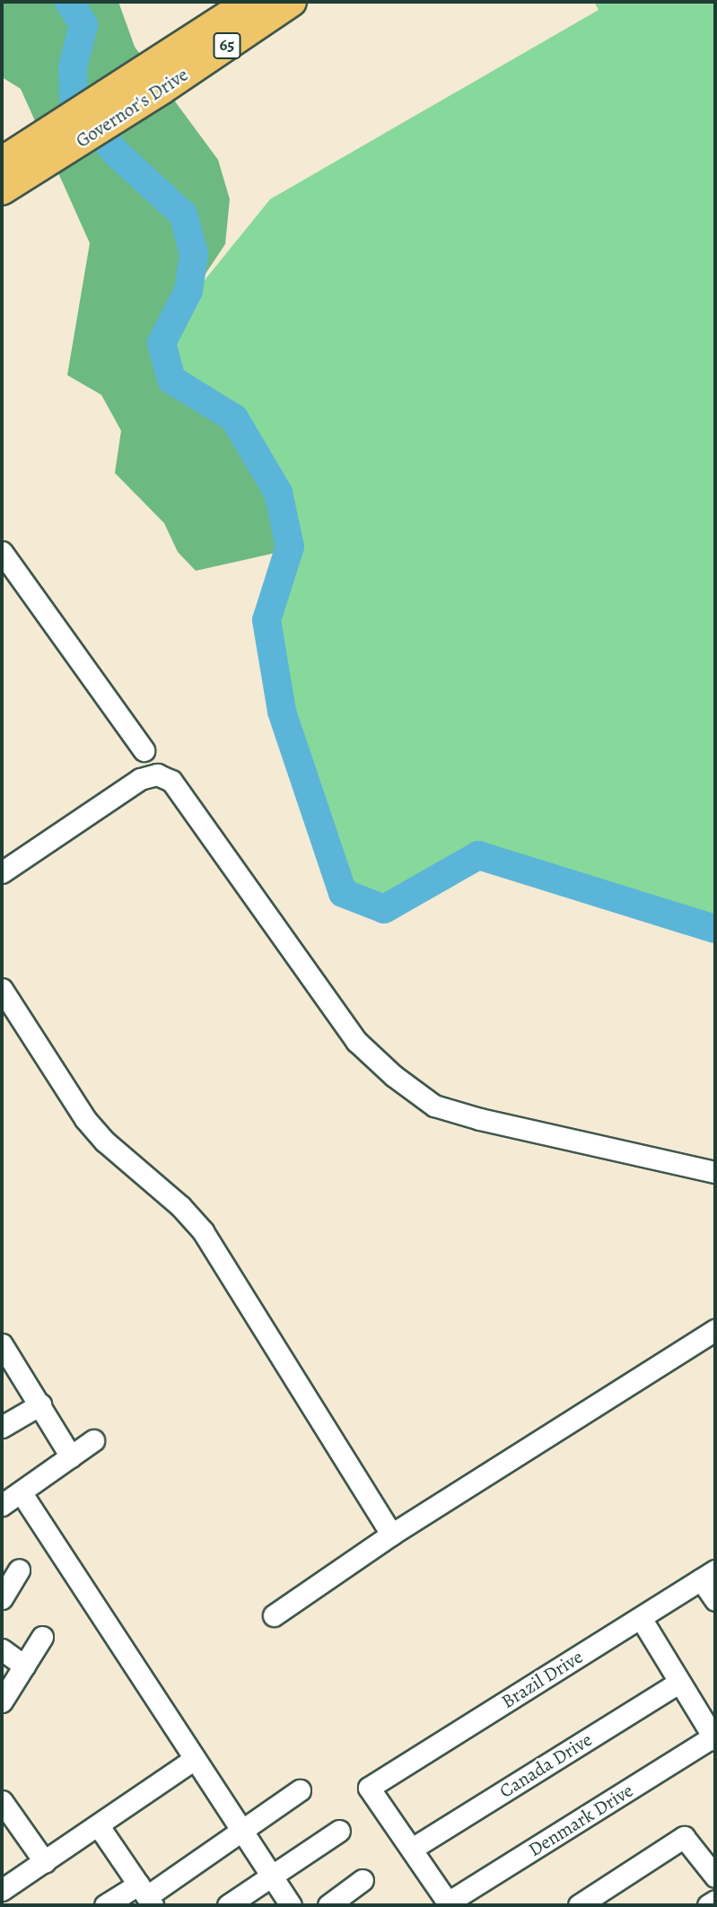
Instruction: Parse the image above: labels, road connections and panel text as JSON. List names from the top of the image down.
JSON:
{
  "streets": {
    "highway": ["65", "Governor's Drive"],
    "street": ["Brazil Drive", "Canada Drive", "Denmark Drive"]
  },
  "crossings": [
    ["Brazil Drive", "Canada Drive"]
  ]
}
